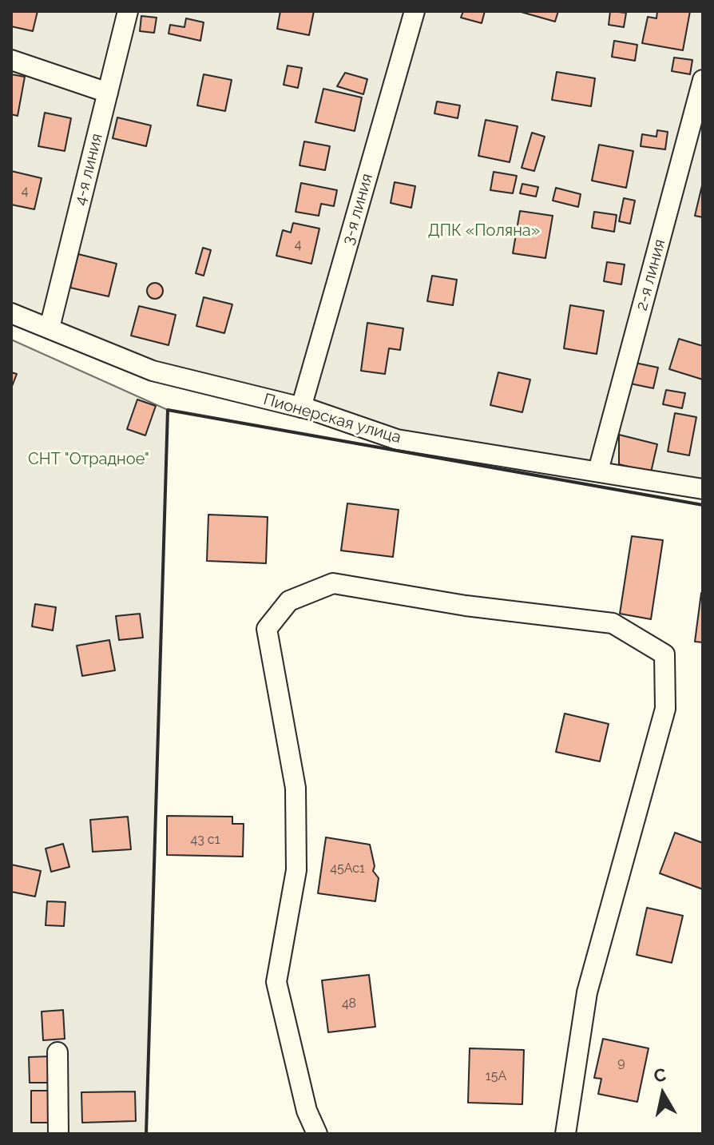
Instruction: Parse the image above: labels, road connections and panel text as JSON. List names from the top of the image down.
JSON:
{
  "streets": {
    "street": [
      "4-я линия",
      "3-я линия",
      "2-я линия",
      "Пионерская улица"
    ]
  },
  "crossings": [
    ["4-я линия", "Пионерская улица"],
    ["3-я линия", "Пионерская улица"],
    ["2-я линия", "Пионерская улица"]
  ],
  "parks": ["ДПК «Поляна»", "СНТ \"Отрадное\""],
  "house_numbers": [
    "4",
    "4",
    "43 с1",
    "45Ас1",
    "48",
    "9",
    "15А"
  ],
  "north": "top"
}
